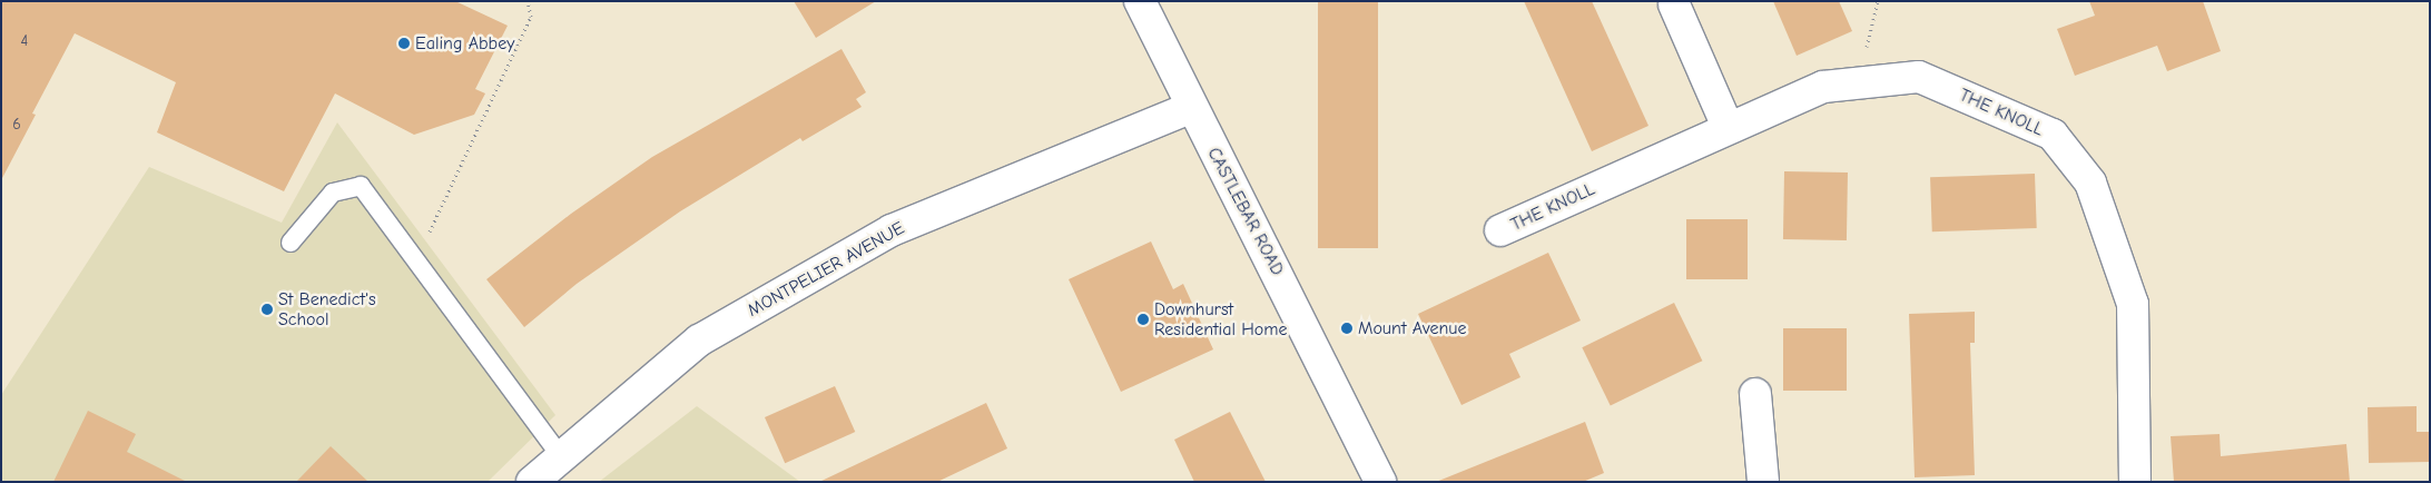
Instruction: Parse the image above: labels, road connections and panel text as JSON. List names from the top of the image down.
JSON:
{
  "streets": {
    "street": ["THE KNOLL", "CASTLEBAR ROAD", "MONTPELIER AVENUE"]
  },
  "crossings": [
    ["CASTLEBAR ROAD", "MONTPELIER AVENUE"]
  ],
  "places": [
    "Ealing Abbey",
    "St Benedict's School",
    "Downhurst Residential Home",
    "Mount Avenue"
  ],
  "house_numbers": ["4", "6"]
}
